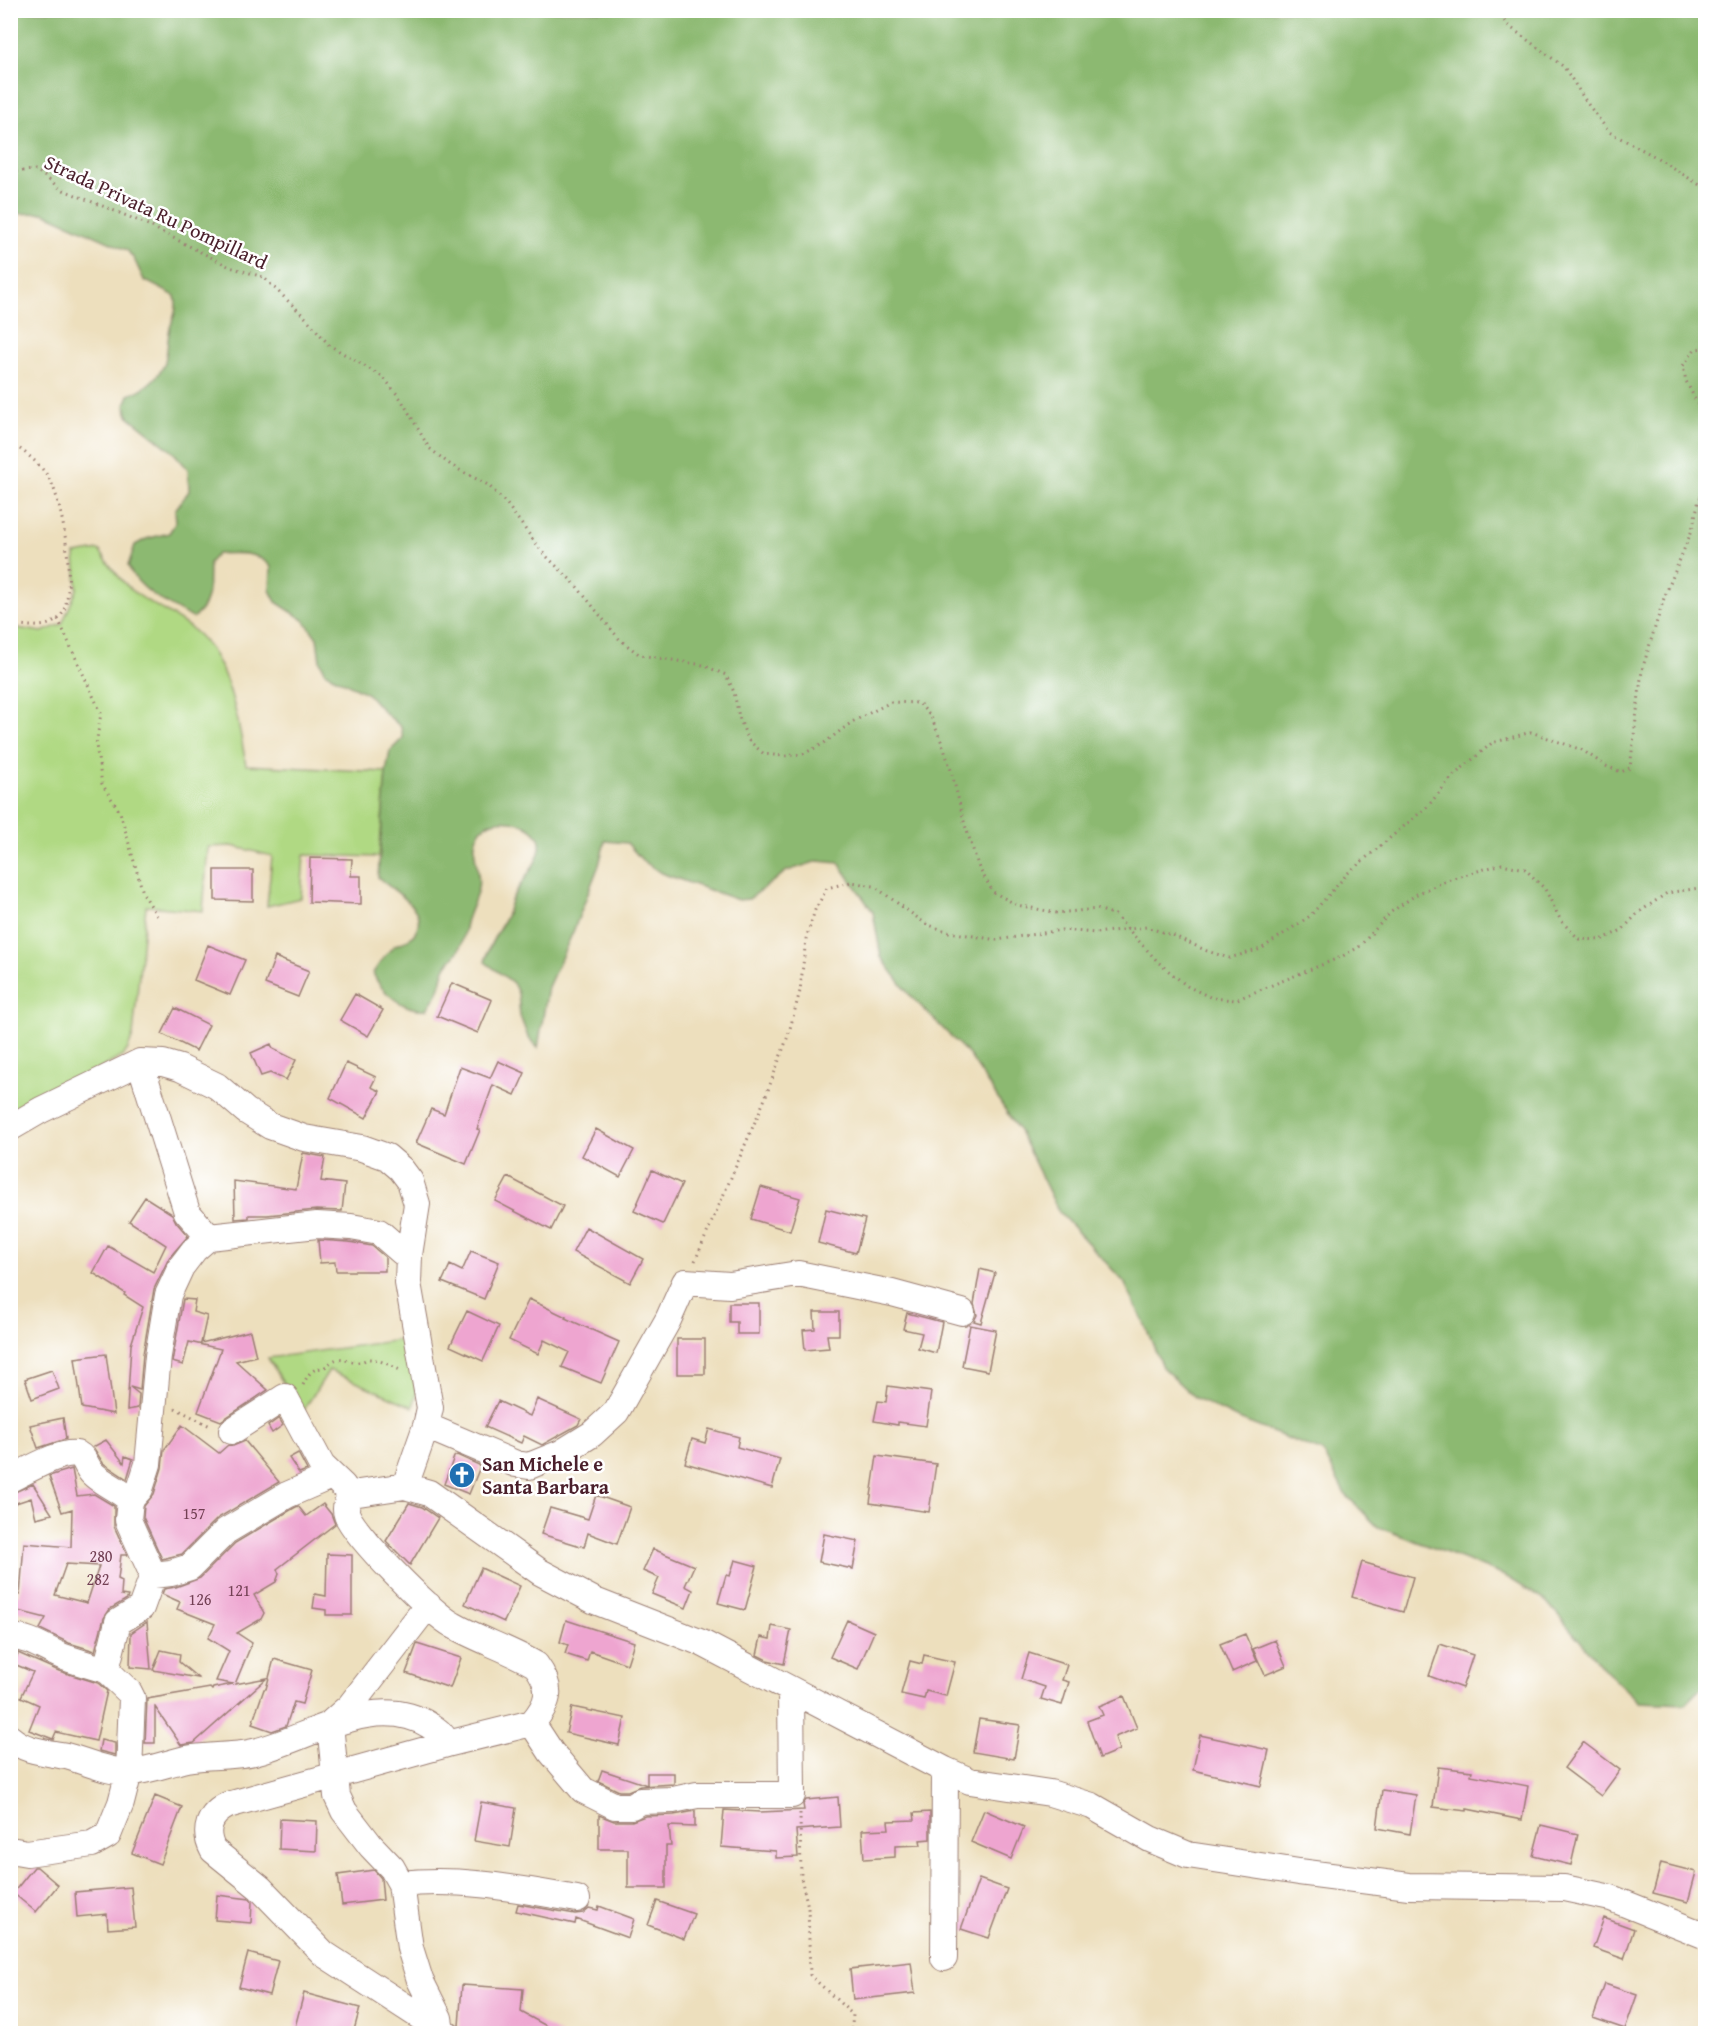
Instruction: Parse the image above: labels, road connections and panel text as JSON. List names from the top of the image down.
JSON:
{
  "streets": {
    "path": ["Strada Privata Ru Pompillard"]
  },
  "places": {
    "church": ["San Michele e Santa Barbara"]
  },
  "house_numbers": [
    "157",
    "280",
    "282",
    "121",
    "126"
  ]
}
